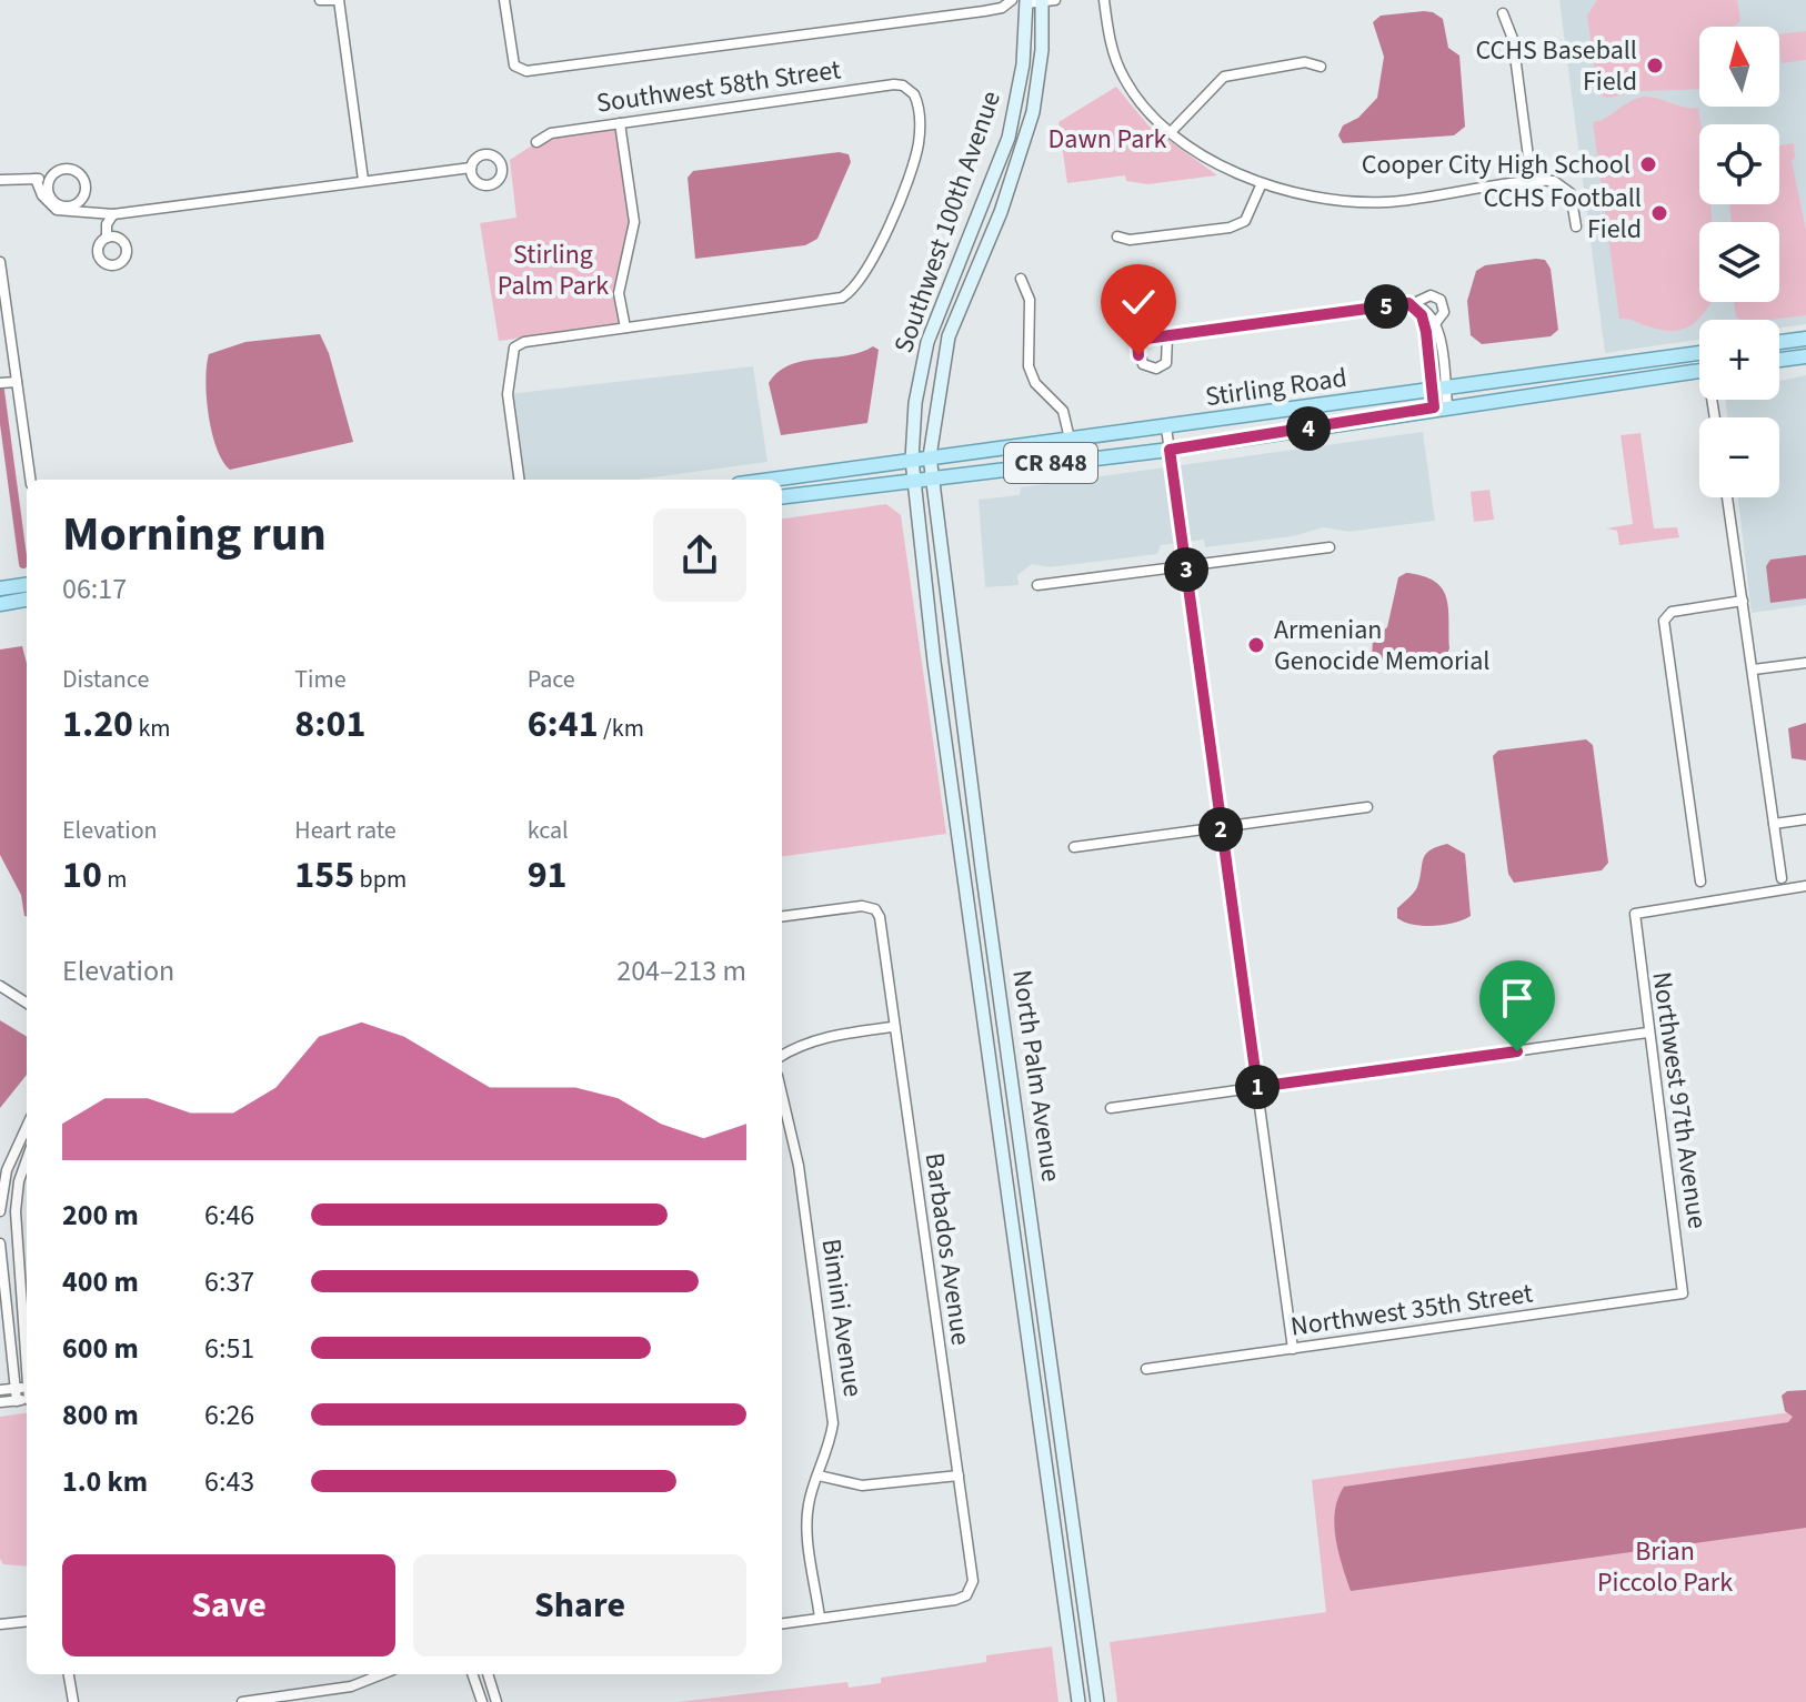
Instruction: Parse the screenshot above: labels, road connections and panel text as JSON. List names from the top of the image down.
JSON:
{
  "streets": {
    "main road": [
      "Southwest 100th Avenue",
      "Stirling Road",
      "CR 848",
      "North Palm Avenue"
    ],
    "street": [
      "Southwest 58th Street",
      "Northwest 97th Avenue",
      "Barbados Avenue",
      "Northwest 35th Street",
      "Bimini Avenue"
    ]
  },
  "crossings": [
    ["Southwest 100th Avenue", "Stirling Road"],
    ["Southwest 100th Avenue", "North Palm Avenue"],
    ["Stirling Road", "North Palm Avenue"],
    ["Northwest 97th Avenue", "Northwest 35th Street"],
    ["Barbados Avenue", "Bimini Avenue"]
  ],
  "parks": ["Dawn Park", "Stirling Palm Park", "Brian Piccolo Park"],
  "places": [
    "CCHS Baseball Field",
    "Cooper City High School",
    "CCHS Football Field",
    "Armenian Genocide Memorial"
  ],
  "north": "top",
  "page": {
    "map_buttons": ["+", "−"],
    "pins": [
      "5",
      "4",
      "3",
      "2",
      "1"
    ],
    "heading": ["Morning run", "06:17"],
    "stats": [
      ["Distance", "1.20 km"],
      ["Time", "8:01"],
      ["Pace", "6:41 /km"],
      ["Elevation", "10 m"],
      ["Heart rate", "155 bpm"],
      ["kcal", "91"]
    ],
    "chart": ["Elevation", "204–213 m"],
    "list": [
      {
        "name": "200 m",
        "note": "6:46"
      },
      {
        "name": "400 m",
        "note": "6:37"
      },
      {
        "name": "600 m",
        "note": "6:51"
      },
      {
        "name": "800 m",
        "note": "6:26"
      },
      {
        "name": "1.0 km",
        "note": "6:43"
      }
    ],
    "buttons": ["Save", "Share"]
  }
}
